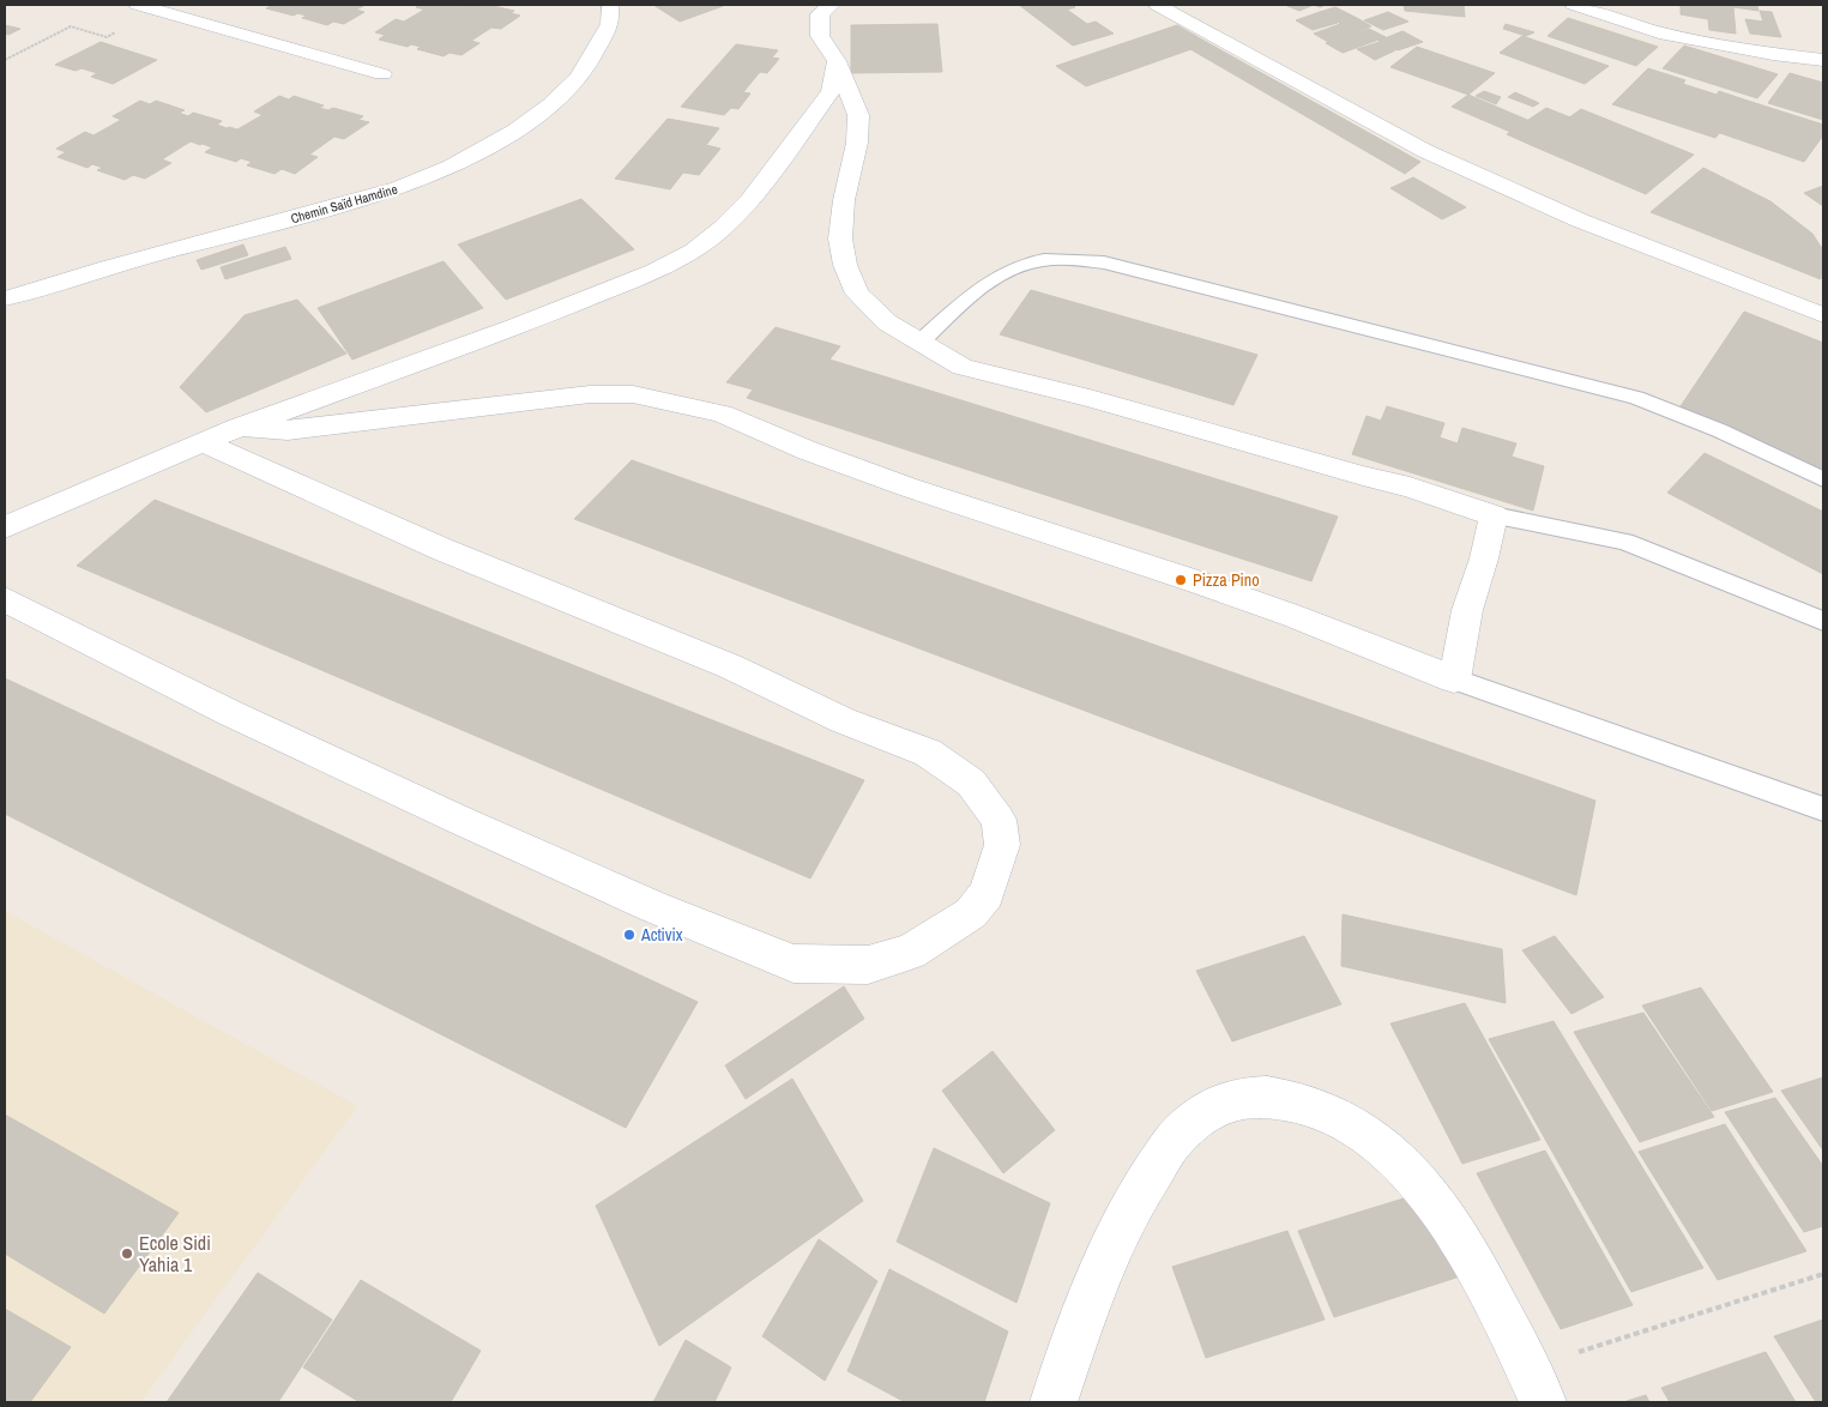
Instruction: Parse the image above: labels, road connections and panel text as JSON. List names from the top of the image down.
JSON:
{
  "streets": {
    "street": ["Chemin Saïd Hamdine"]
  },
  "places": ["Pizza Pino", "Activix", "Ecole Sidi Yahia 1"]
}
